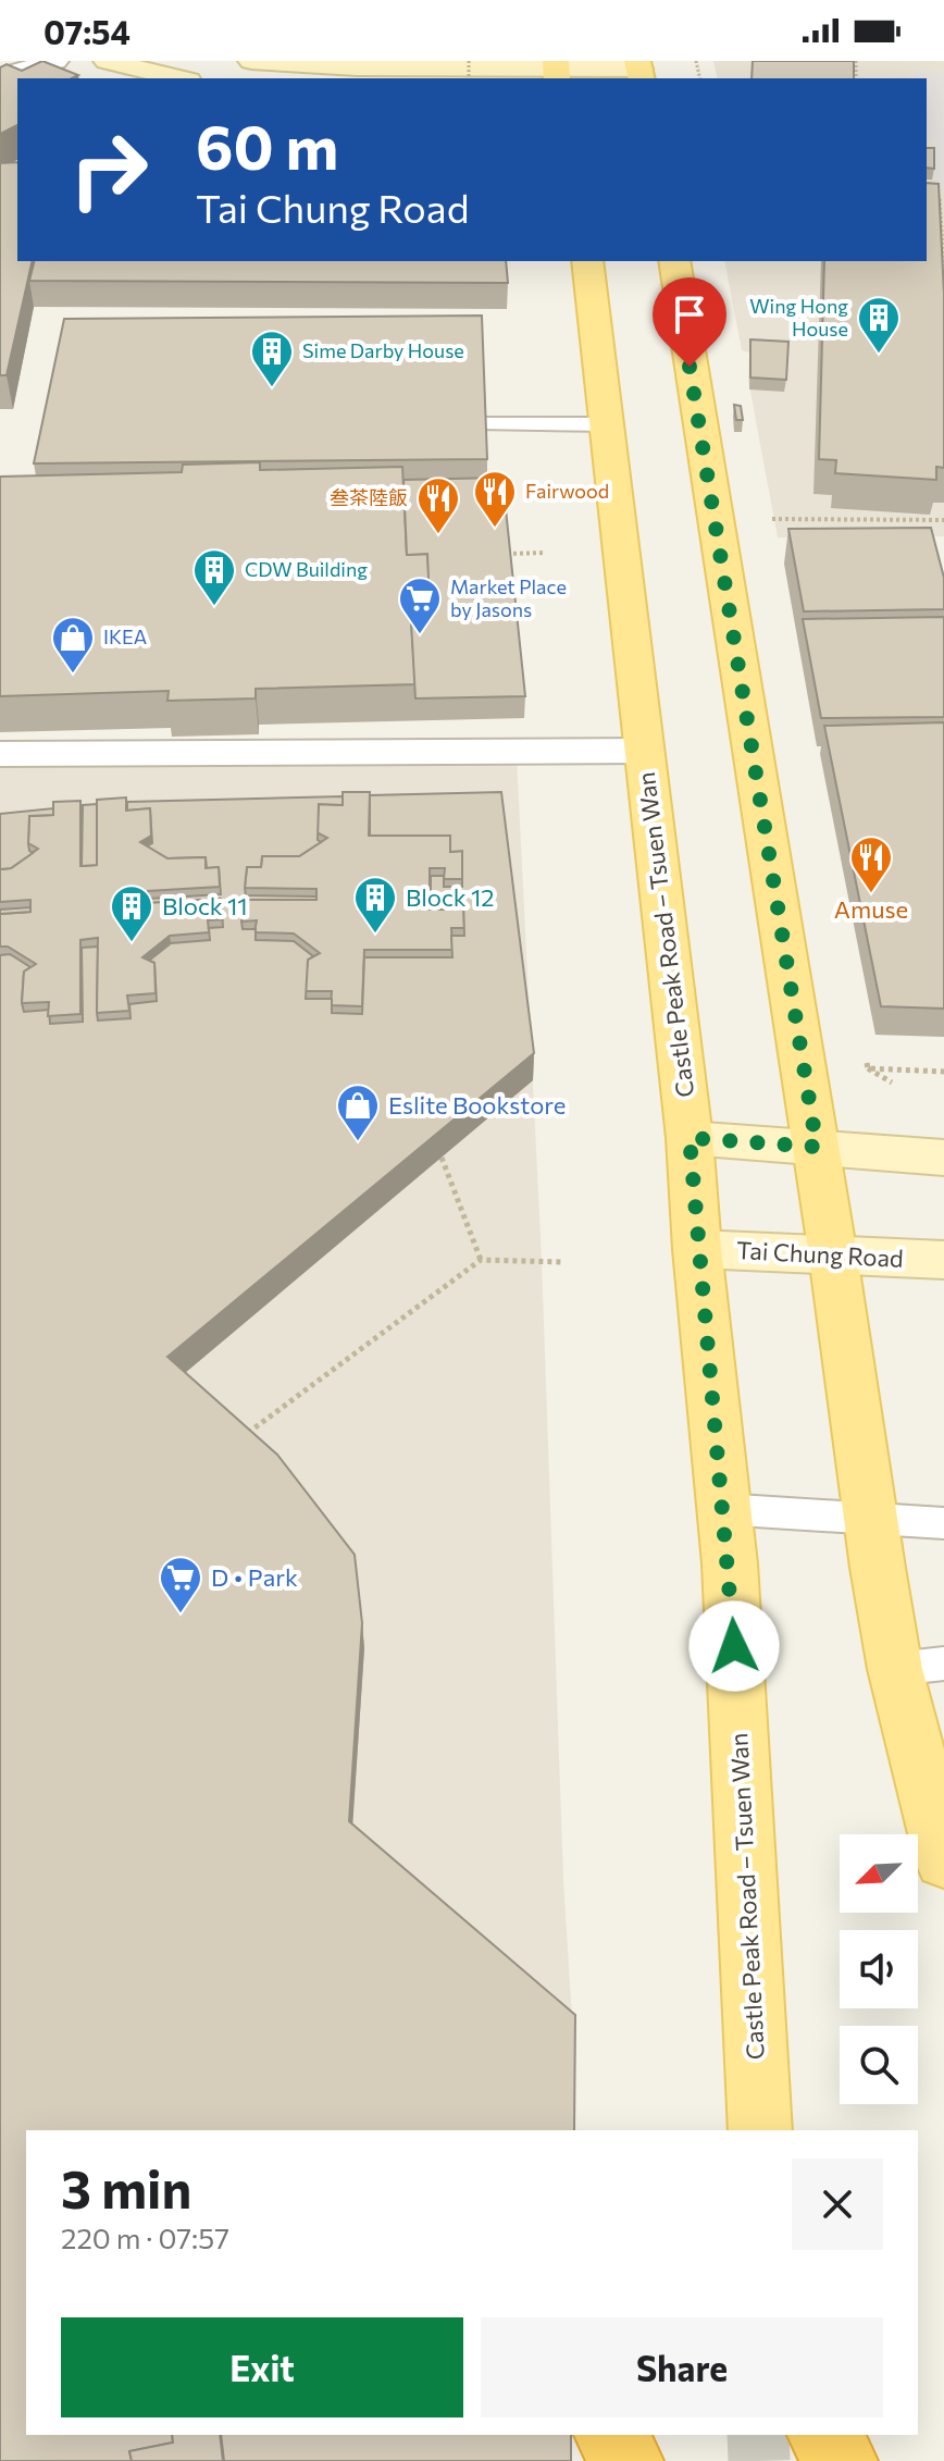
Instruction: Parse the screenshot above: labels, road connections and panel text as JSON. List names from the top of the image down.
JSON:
{
  "streets": {
    "main road": ["Castle Peak Road – Tsuen Wan"],
    "street": ["Tai Chung Road"]
  },
  "crossings": [
    ["Castle Peak Road – Tsuen Wan", "Tai Chung Road"]
  ],
  "places": {
    "building": [
      "Wing Hong House",
      "Sime Darby House",
      "CDW Building",
      "Block 12",
      "Block 11"
    ],
    "restaurant": ["Fairwood", "叁茶陸飯", "Amuse"],
    "supermarket": ["Market Place by Jasons", "D • Park"],
    "shop": ["IKEA", "Eslite Bookstore"]
  },
  "north": "bottom left",
  "page": {
    "status": "07:54",
    "turn": ["60 m", "Tai Chung Road"],
    "heading": ["3 min", "220 m · 07:57"],
    "buttons": ["Exit", "Share"]
  }
}
